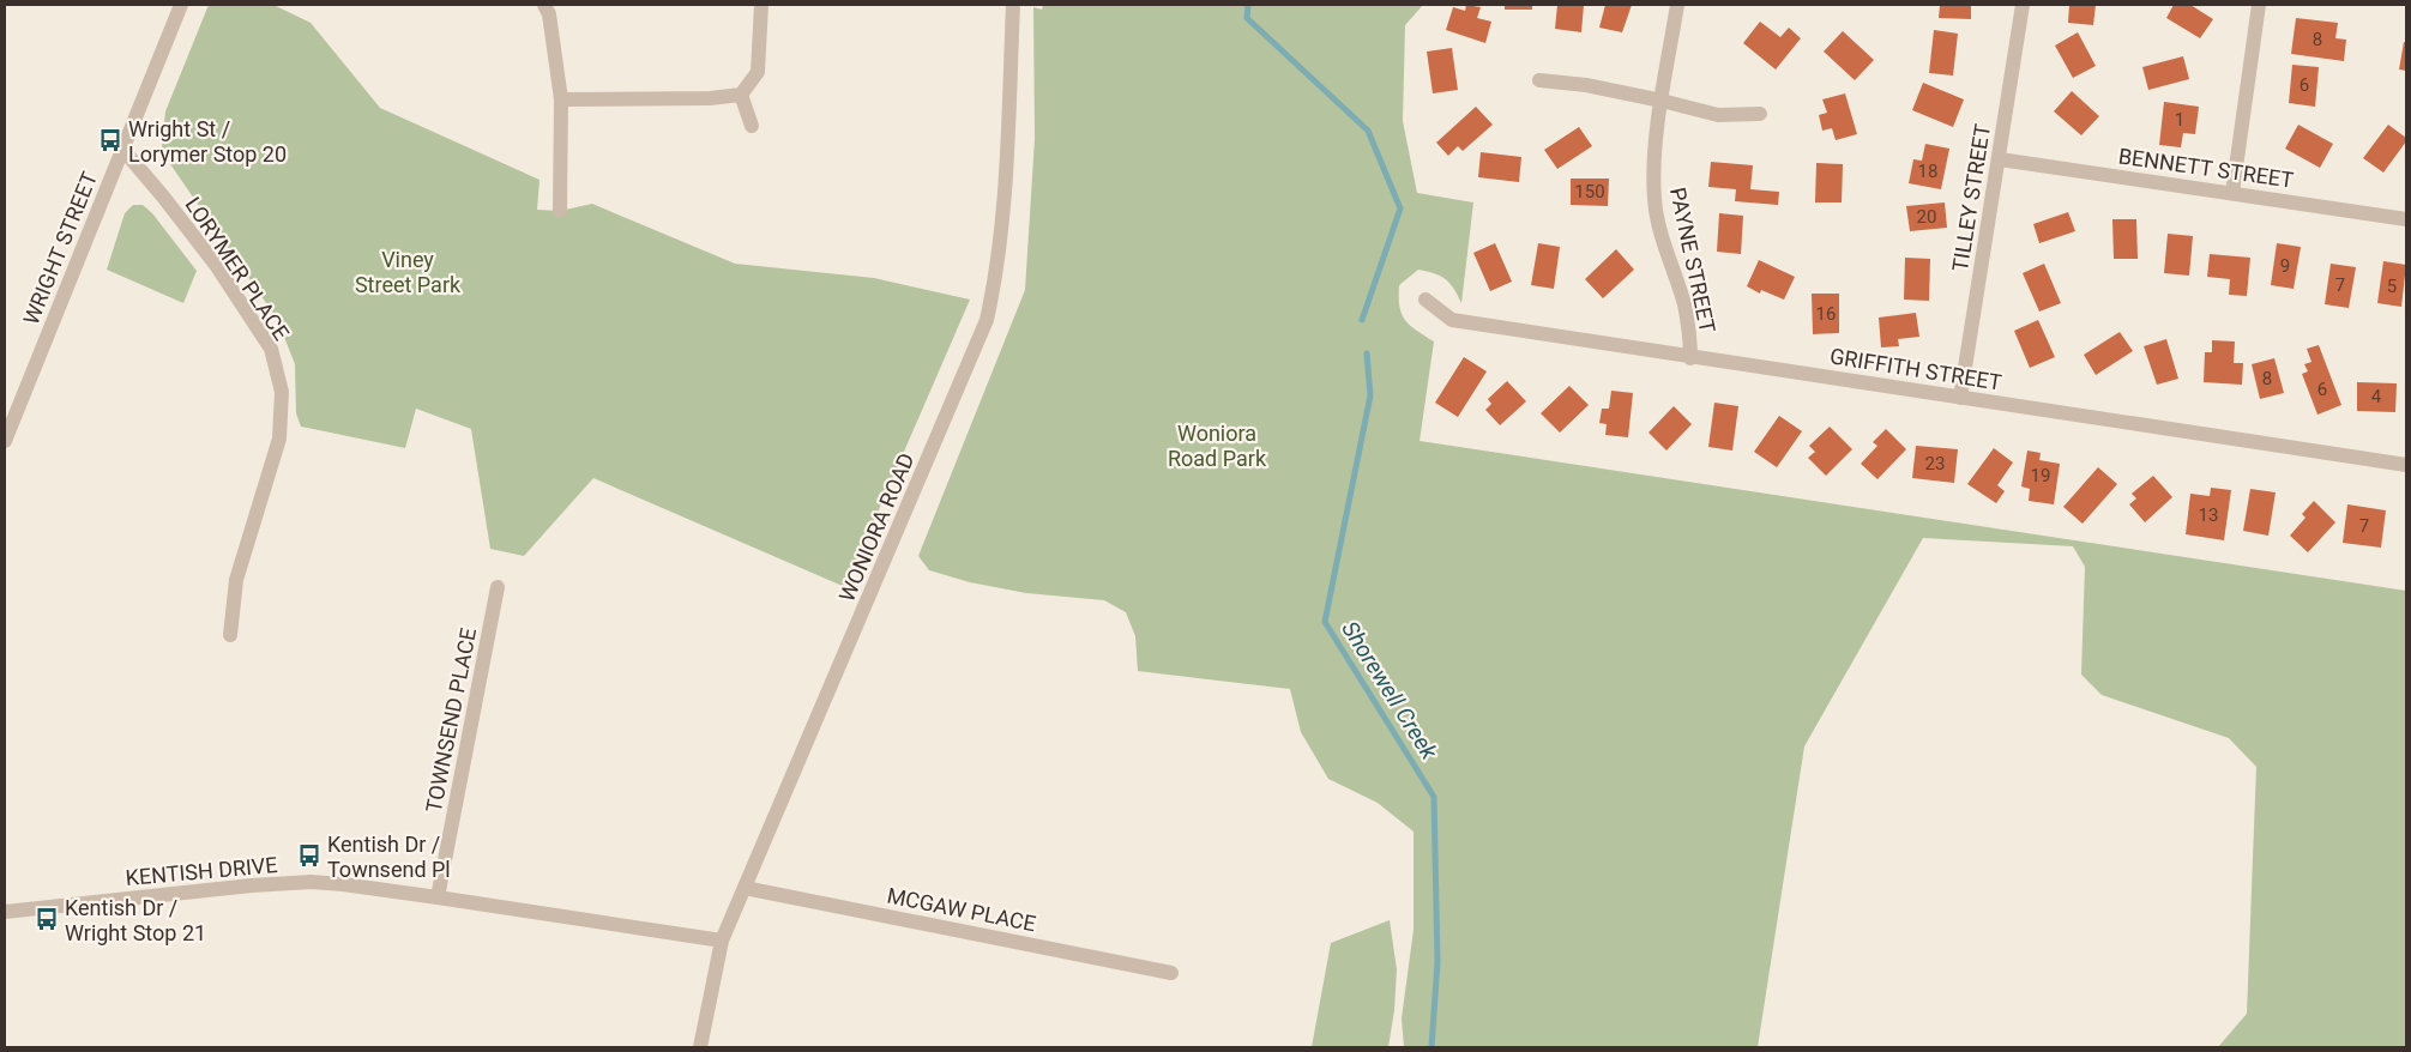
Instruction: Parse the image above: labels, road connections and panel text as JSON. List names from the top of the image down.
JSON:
{
  "streets": {
    "street": [
      "BENNETT STREET",
      "TILLEY STREET",
      "WRIGHT STREET",
      "PAYNE STREET",
      "LORYMER PLACE",
      "GRIFFITH STREET",
      "WONIORA ROAD",
      "TOWNSEND PLACE",
      "KENTISH DRIVE",
      "MCGAW PLACE"
    ]
  },
  "crossings": [
    ["BENNETT STREET", "TILLEY STREET"],
    ["TILLEY STREET", "GRIFFITH STREET"],
    ["WRIGHT STREET", "LORYMER PLACE"],
    ["PAYNE STREET", "GRIFFITH STREET"],
    ["WONIORA ROAD", "KENTISH DRIVE"],
    ["WONIORA ROAD", "MCGAW PLACE"],
    ["TOWNSEND PLACE", "KENTISH DRIVE"]
  ],
  "water": ["Shorewell Creek"],
  "parks": ["Viney Street Park", "Woniora Road Park"],
  "places": {
    "bus stop": ["Wright St / Lorymer Stop 20", "Kentish Dr / Townsend Pl", "Kentish Dr / Wright Stop 21"]
  },
  "house_numbers": [
    "8",
    "6",
    "1",
    "18",
    "150",
    "20",
    "9",
    "7",
    "5",
    "16",
    "8",
    "6",
    "4",
    "23",
    "19",
    "13",
    "7"
  ]
}
